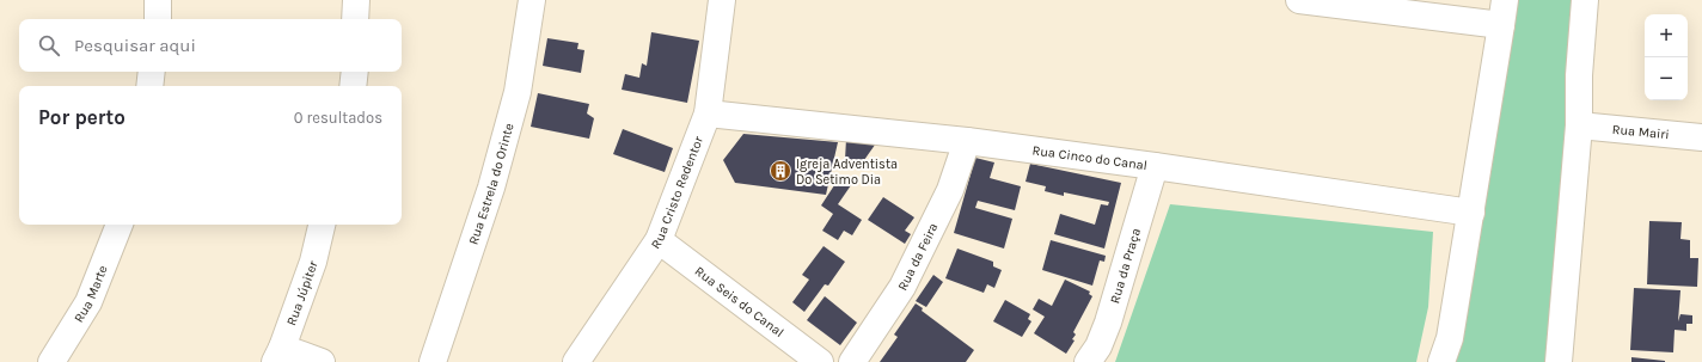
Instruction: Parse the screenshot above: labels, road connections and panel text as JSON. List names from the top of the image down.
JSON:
{
  "streets": {
    "street": [
      "Rua Mairi",
      "Rua Cinco do Canal",
      "Rua Estrela do Orinte",
      "Rua Cristo Redentor",
      "Rua da Feira",
      "Rua da Praça",
      "Rua Marte",
      "Rua Júpiter",
      "Rua Seis do Canal"
    ]
  },
  "crossings": [
    ["Rua Cinco do Canal", "Rua Cristo Redentor"],
    ["Rua Cinco do Canal", "Rua da Feira"],
    ["Rua Cinco do Canal", "Rua da Praça"],
    ["Rua Cristo Redentor", "Rua Seis do Canal"]
  ],
  "places": {
    "building": ["Igreja Adventista Do Setimo Dia"]
  },
  "page": {
    "map_buttons": ["+", "−"],
    "search": "Pesquisar aqui",
    "heading": ["Por perto", "0 resultados"]
  }
}
